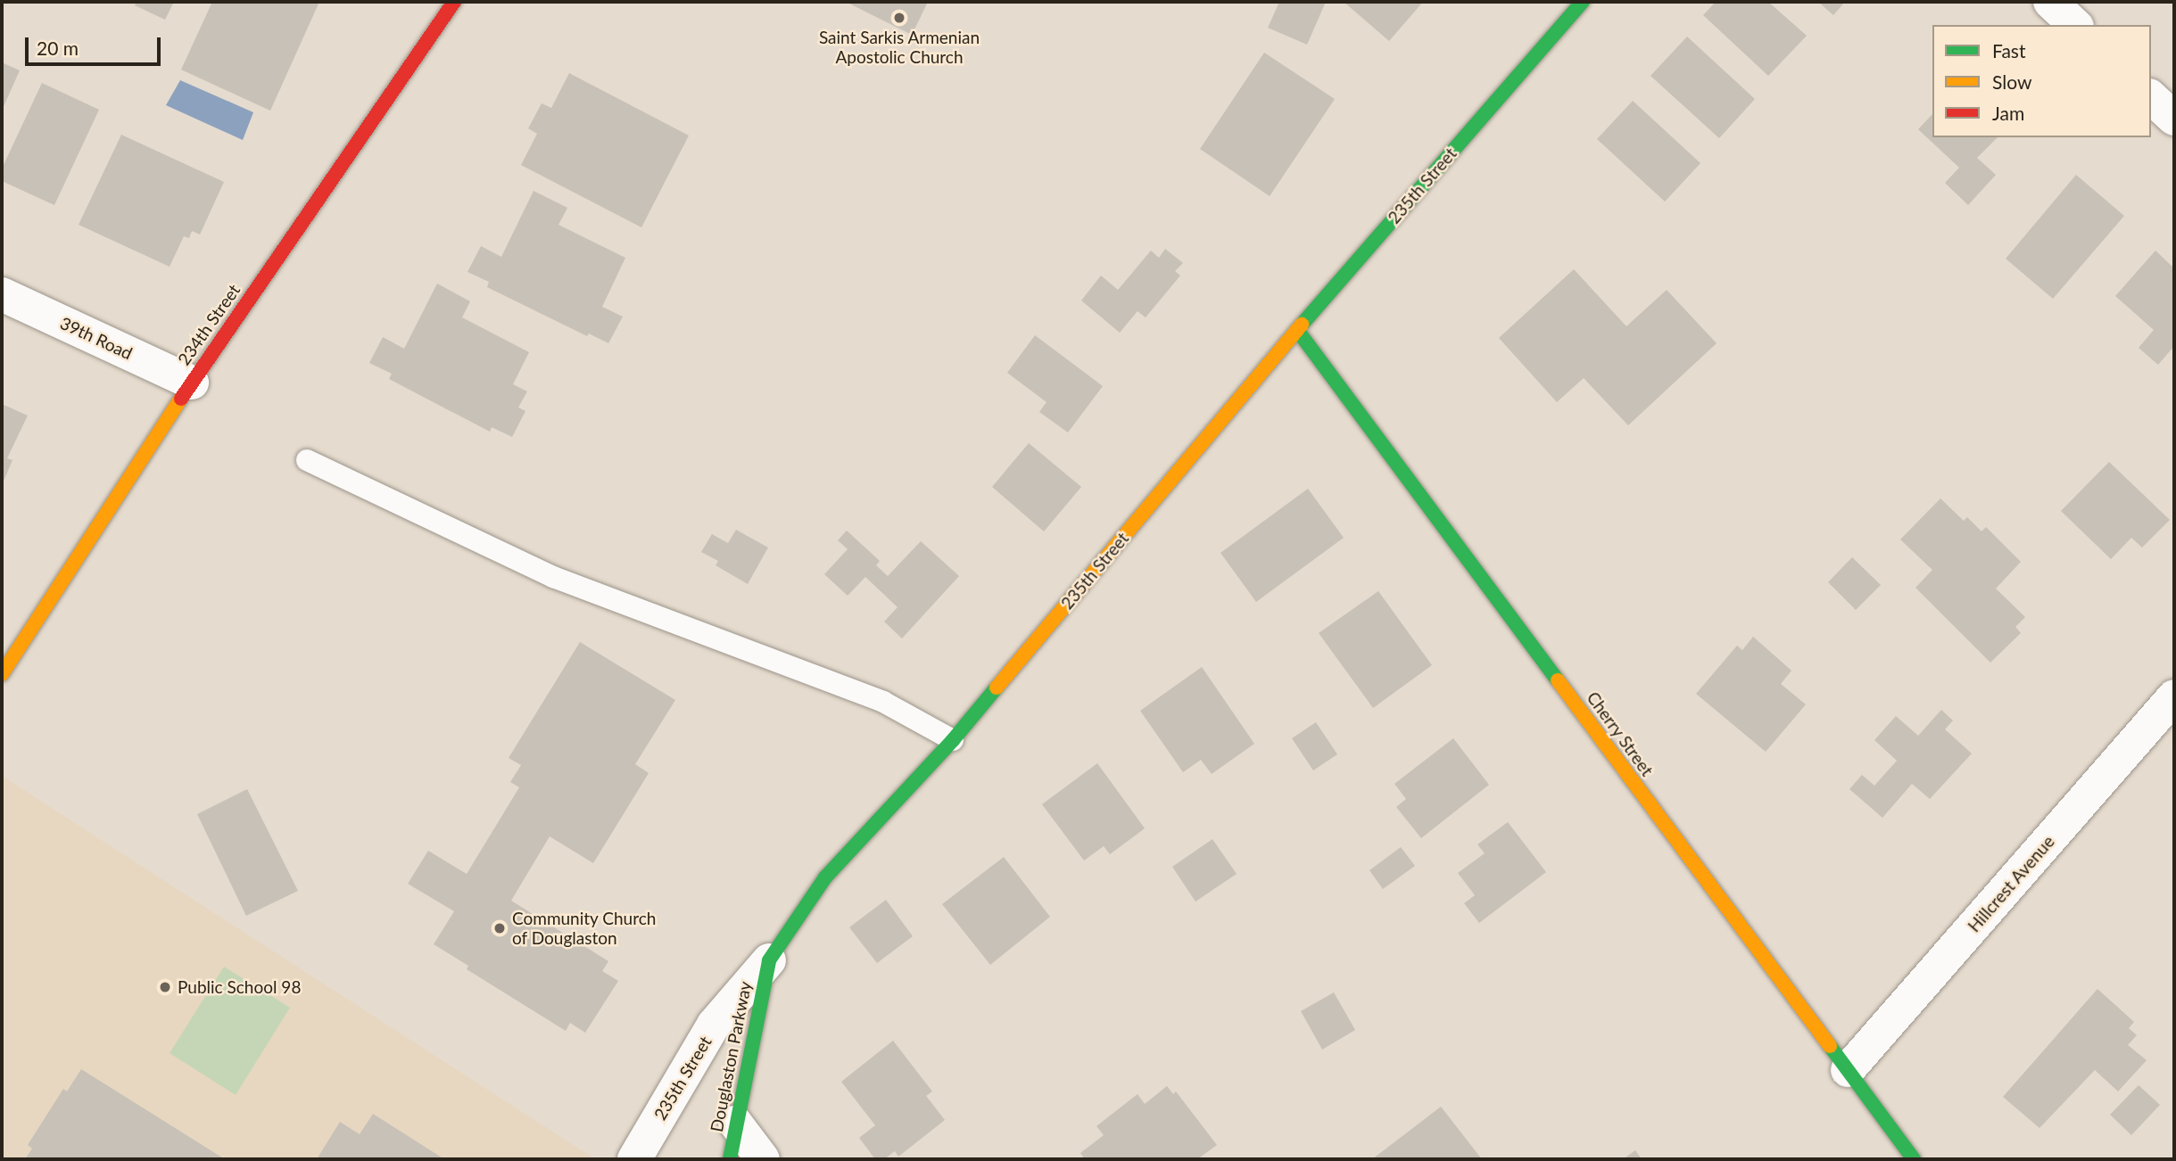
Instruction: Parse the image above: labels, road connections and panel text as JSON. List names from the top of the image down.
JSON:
{
  "streets": {
    "street": [
      "235th Street",
      "234th Street",
      "39th Road",
      "Cherry Street",
      "Hillcrest Avenue",
      "Douglaston Parkway"
    ]
  },
  "crossings": [
    ["235th Street", "Cherry Street"],
    ["235th Street", "Douglaston Parkway"],
    ["234th Street", "39th Road"],
    ["Cherry Street", "Hillcrest Avenue"]
  ],
  "places": ["Saint Sarkis Armenian Apostolic Church", "Community Church of Douglaston", "Public School 98"],
  "legend": ["Fast", "Slow", "Jam"],
  "scale_bar": "20 m"
}
